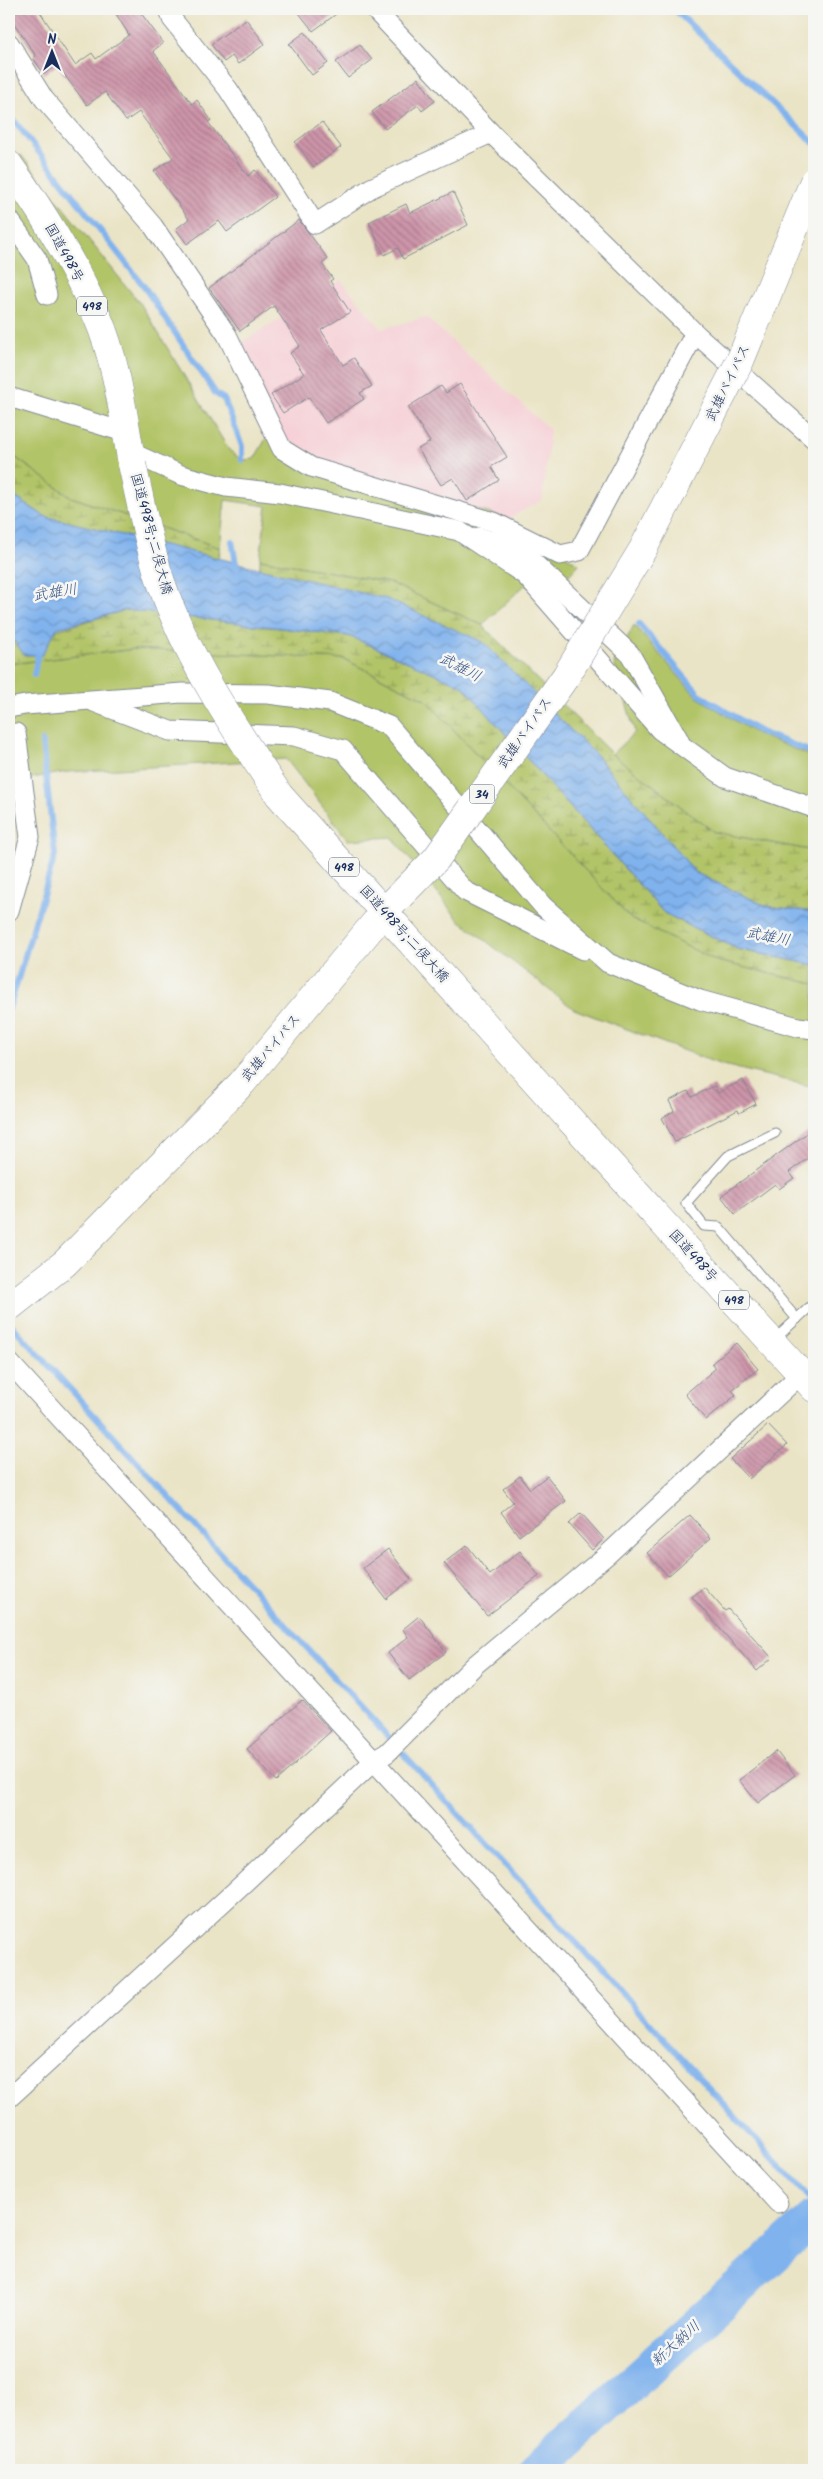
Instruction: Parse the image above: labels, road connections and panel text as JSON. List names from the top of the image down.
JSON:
{
  "streets": {
    "highway": [
      "国道498号",
      "498",
      "武雄バイパス",
      "国道498号;二俣大橋",
      "34"
    ]
  },
  "crossings": [
    ["国道498号", "国道498号;二俣大橋"],
    ["武雄バイパス", "国道498号;二俣大橋"]
  ],
  "water": ["武雄川", "新大納川"],
  "north": "top"
}
